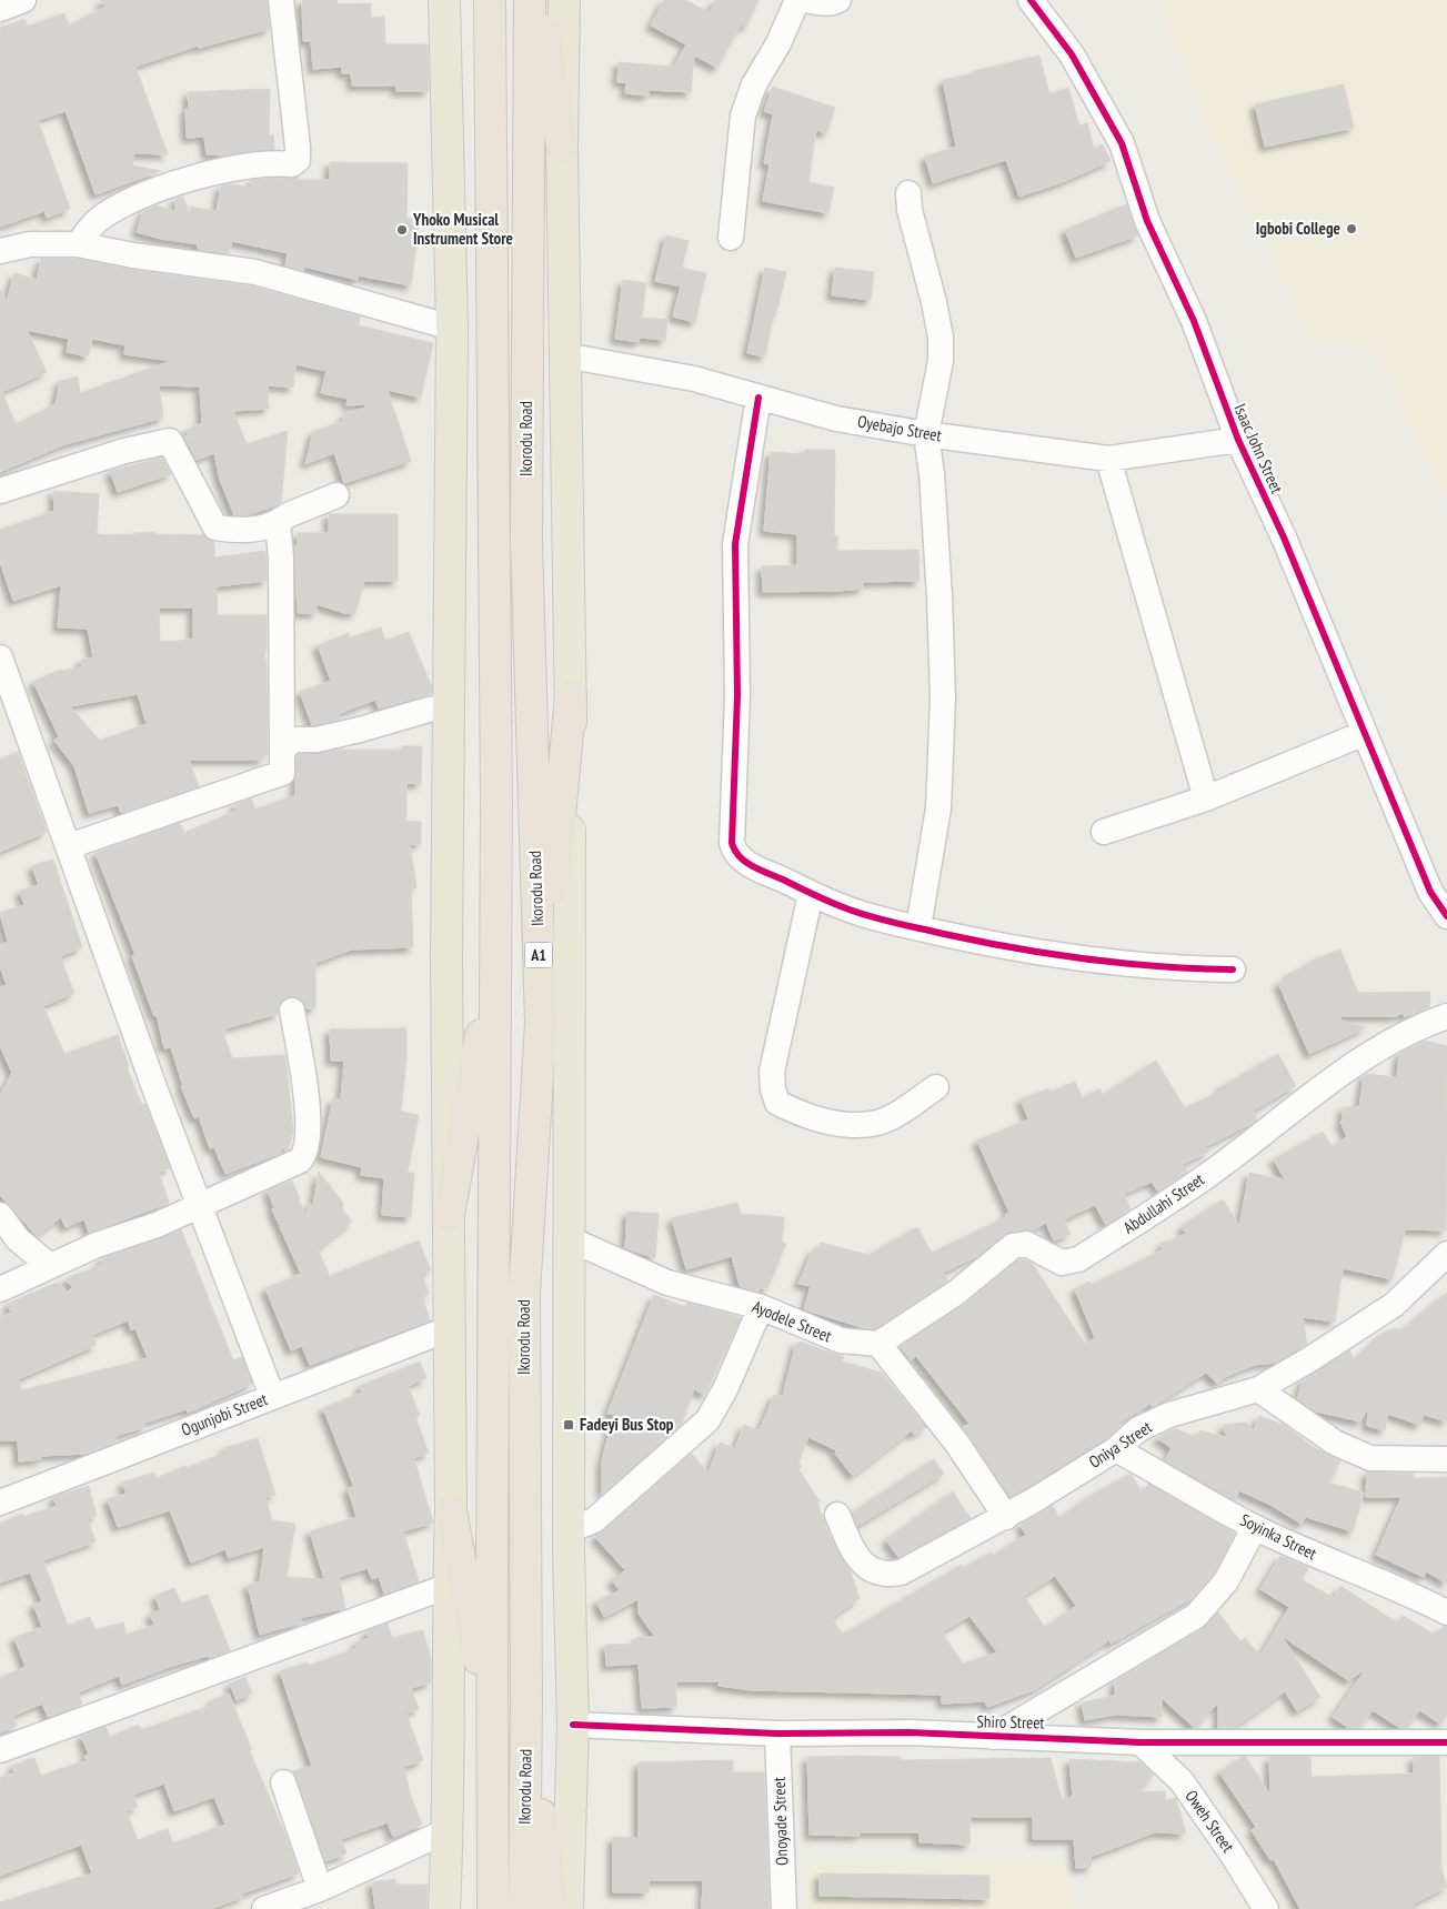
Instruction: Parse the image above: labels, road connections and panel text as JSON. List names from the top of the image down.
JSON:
{
  "streets": {
    "highway": ["Ikorodu Road", "A1"],
    "street": [
      "Oyebajo Street",
      "Isaac John Street",
      "Abdullahi Street",
      "Ayodele Street",
      "Ogunjobi Street",
      "Oniya Street",
      "Soyinka Street",
      "Shiro Street",
      "Onoyade Street",
      "Oweh Street"
    ]
  },
  "crossings": [
    ["Oyebajo Street", "Ikorodu Road"],
    ["Oyebajo Street", "Isaac John Street"],
    ["Ikorodu Road", "Ayodele Street"],
    ["Ikorodu Road", "Shiro Street"],
    ["Abdullahi Street", "Ayodele Street"],
    ["Oniya Street", "Soyinka Street"],
    ["Shiro Street", "Onoyade Street"],
    ["Shiro Street", "Oweh Street"]
  ],
  "places": {
    "other": ["Igbobi College", "Yhoko Musical Instrument Store"],
    "transit": ["Fadeyi Bus Stop"]
  }
}
